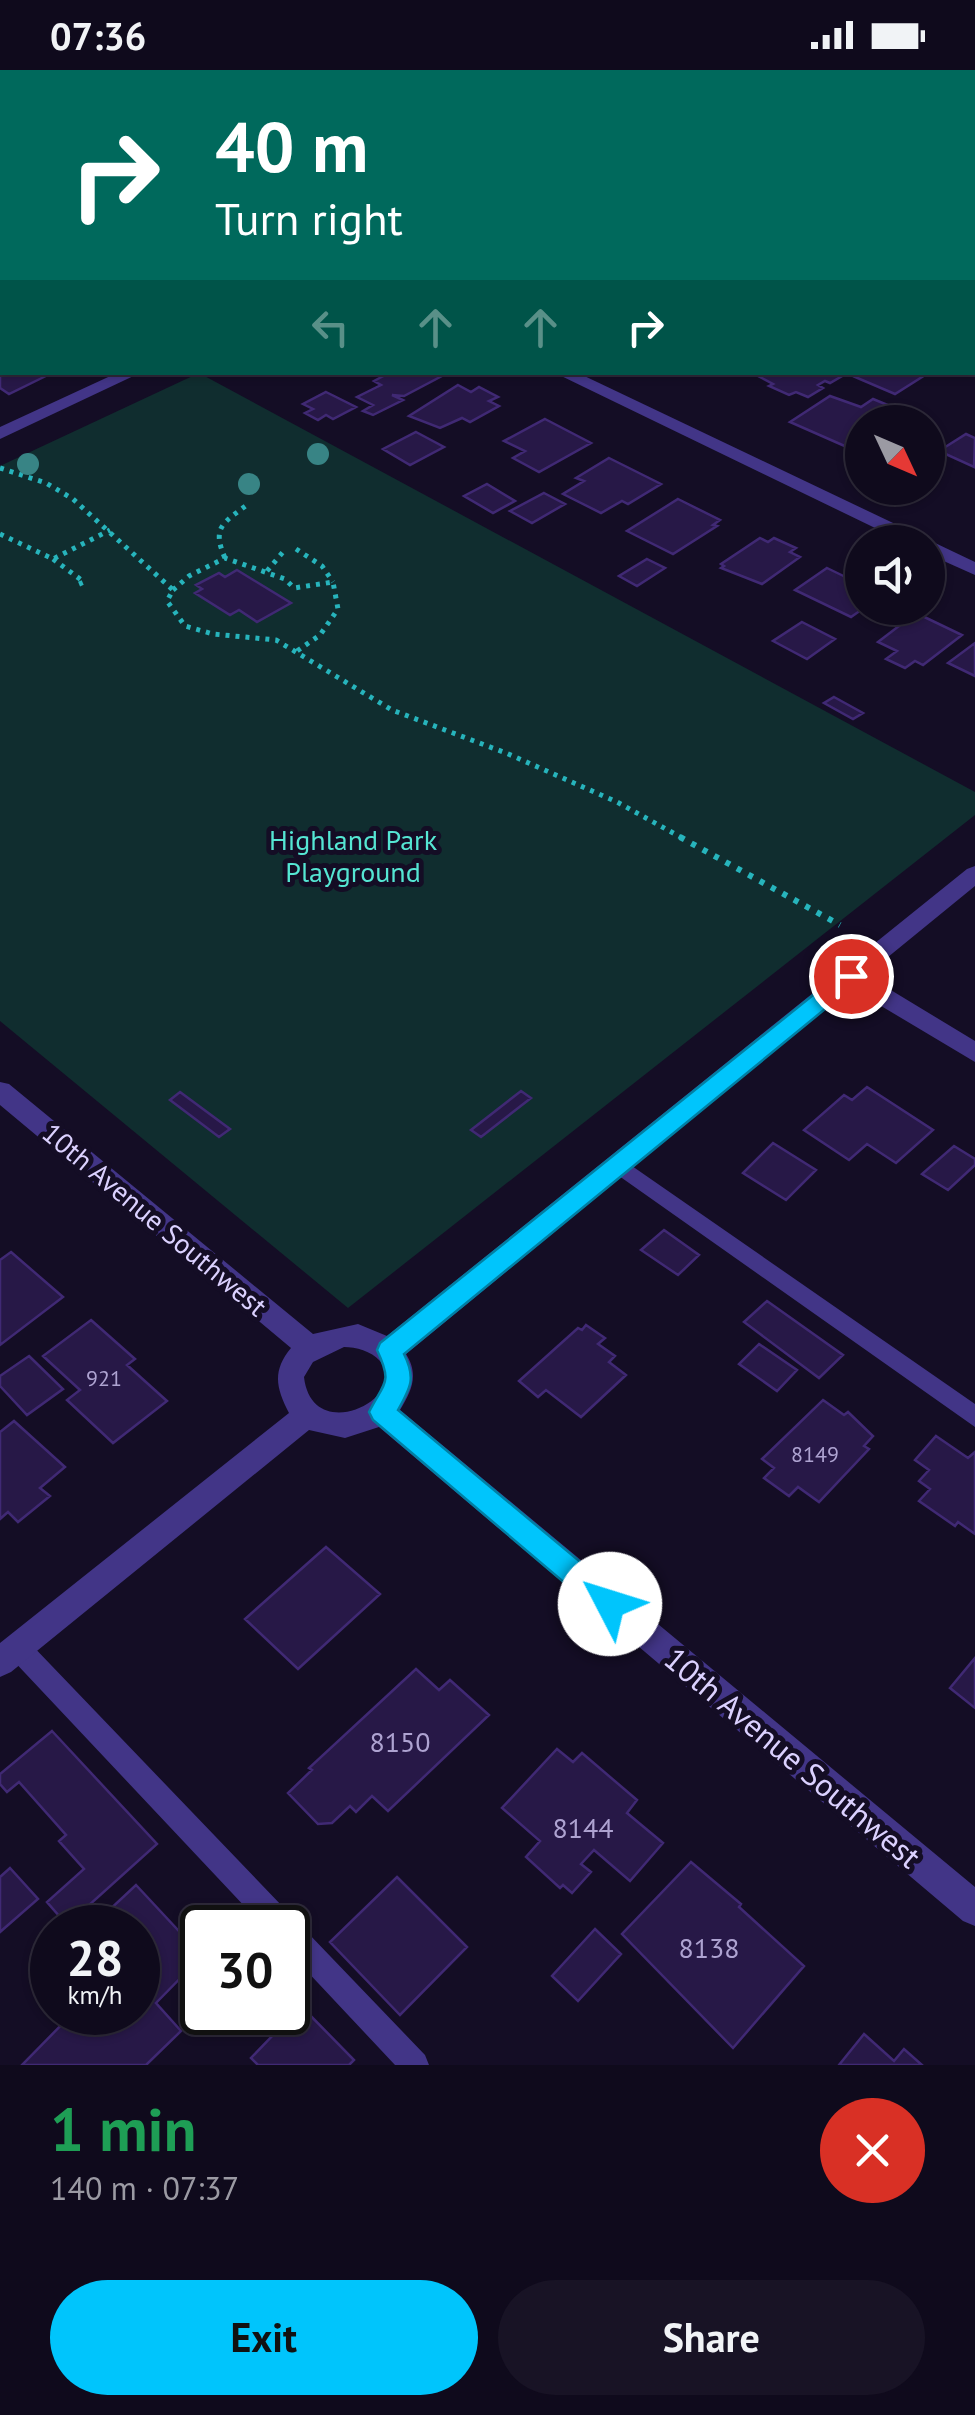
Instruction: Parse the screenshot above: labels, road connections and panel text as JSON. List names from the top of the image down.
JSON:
{
  "streets": {
    "street": ["10th Avenue Southwest"]
  },
  "parks": ["Highland Park Playground"],
  "house_numbers": [
    "921",
    "8149",
    "8150",
    "8144",
    "8138"
  ],
  "north": "bottom right",
  "page": {
    "status": "07:36",
    "turn": ["40 m", "Turn right"],
    "speed": "28 km/h",
    "limit": "30",
    "heading": ["1 min", "140 m · 07:37"],
    "buttons": ["Exit", "Share"]
  }
}
